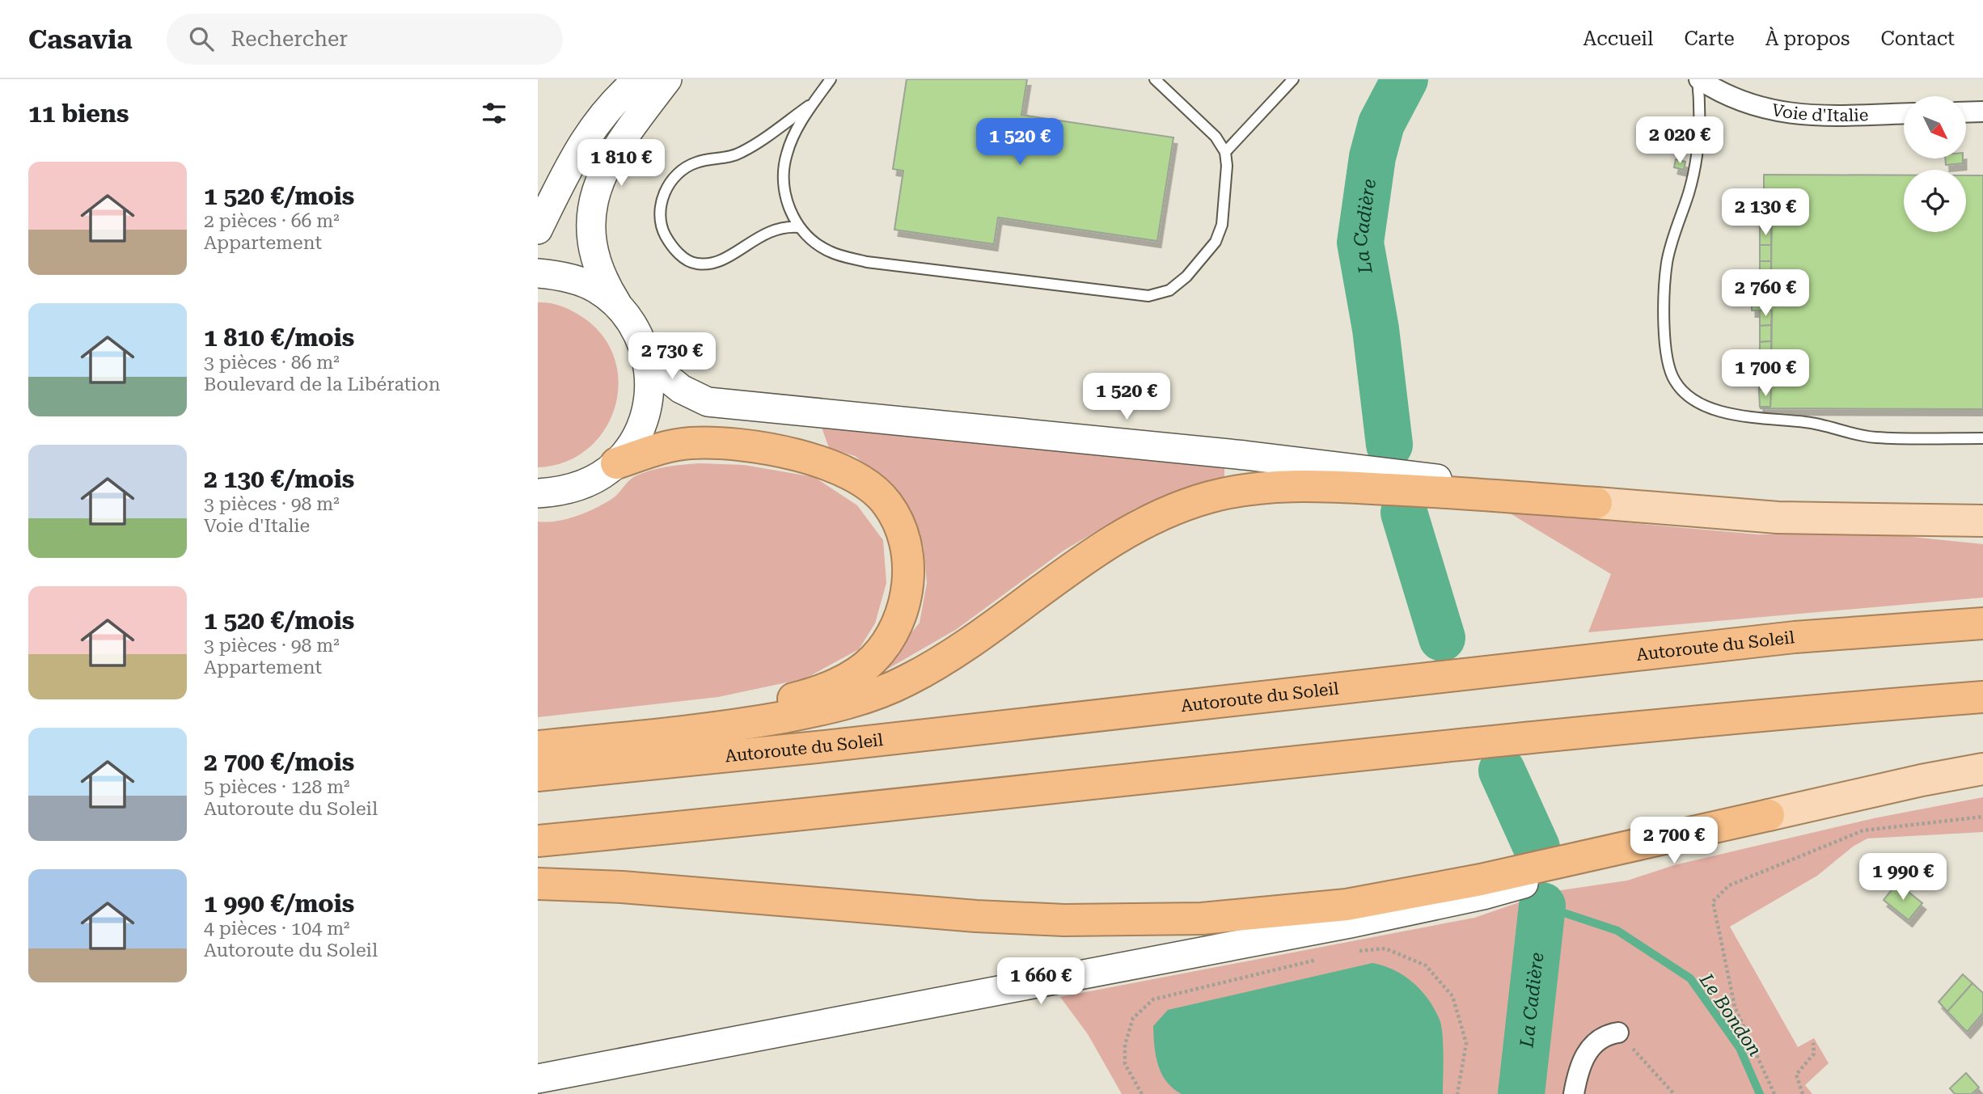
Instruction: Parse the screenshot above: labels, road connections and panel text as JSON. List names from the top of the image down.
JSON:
{
  "streets": {
    "highway": ["Autoroute du Soleil"],
    "street": ["Voie d'Italie"]
  },
  "water": ["La Cadière", "Le Bondon"],
  "north": "bottom right",
  "page": {
    "header": "Casavia",
    "search": "Rechercher",
    "nav": [
      "Accueil",
      "Carte",
      "À propos",
      "Contact"
    ],
    "heading": "11 biens",
    "price": [
      "2 020 €",
      "1 520 €",
      "1 810 €",
      "2 130 €",
      "2 760 €",
      "2 730 €",
      "1 700 €",
      "1 520 €",
      "2 700 €",
      "1 990 €",
      "1 660 €"
    ],
    "list": [
      {
        "name": "1 520 €/mois",
        "note": "2 pièces · 66 m² · Appartement"
      },
      {
        "name": "1 810 €/mois",
        "note": "3 pièces · 86 m² · Boulevard de la Libération"
      },
      {
        "name": "2 130 €/mois",
        "note": "3 pièces · 98 m² · Voie d'Italie"
      },
      {
        "name": "1 520 €/mois",
        "note": "3 pièces · 98 m² · Appartement"
      },
      {
        "name": "2 700 €/mois",
        "note": "5 pièces · 128 m² · Autoroute du Soleil"
      },
      {
        "name": "1 990 €/mois",
        "note": "4 pièces · 104 m² · Autoroute du Soleil"
      }
    ]
  }
}
